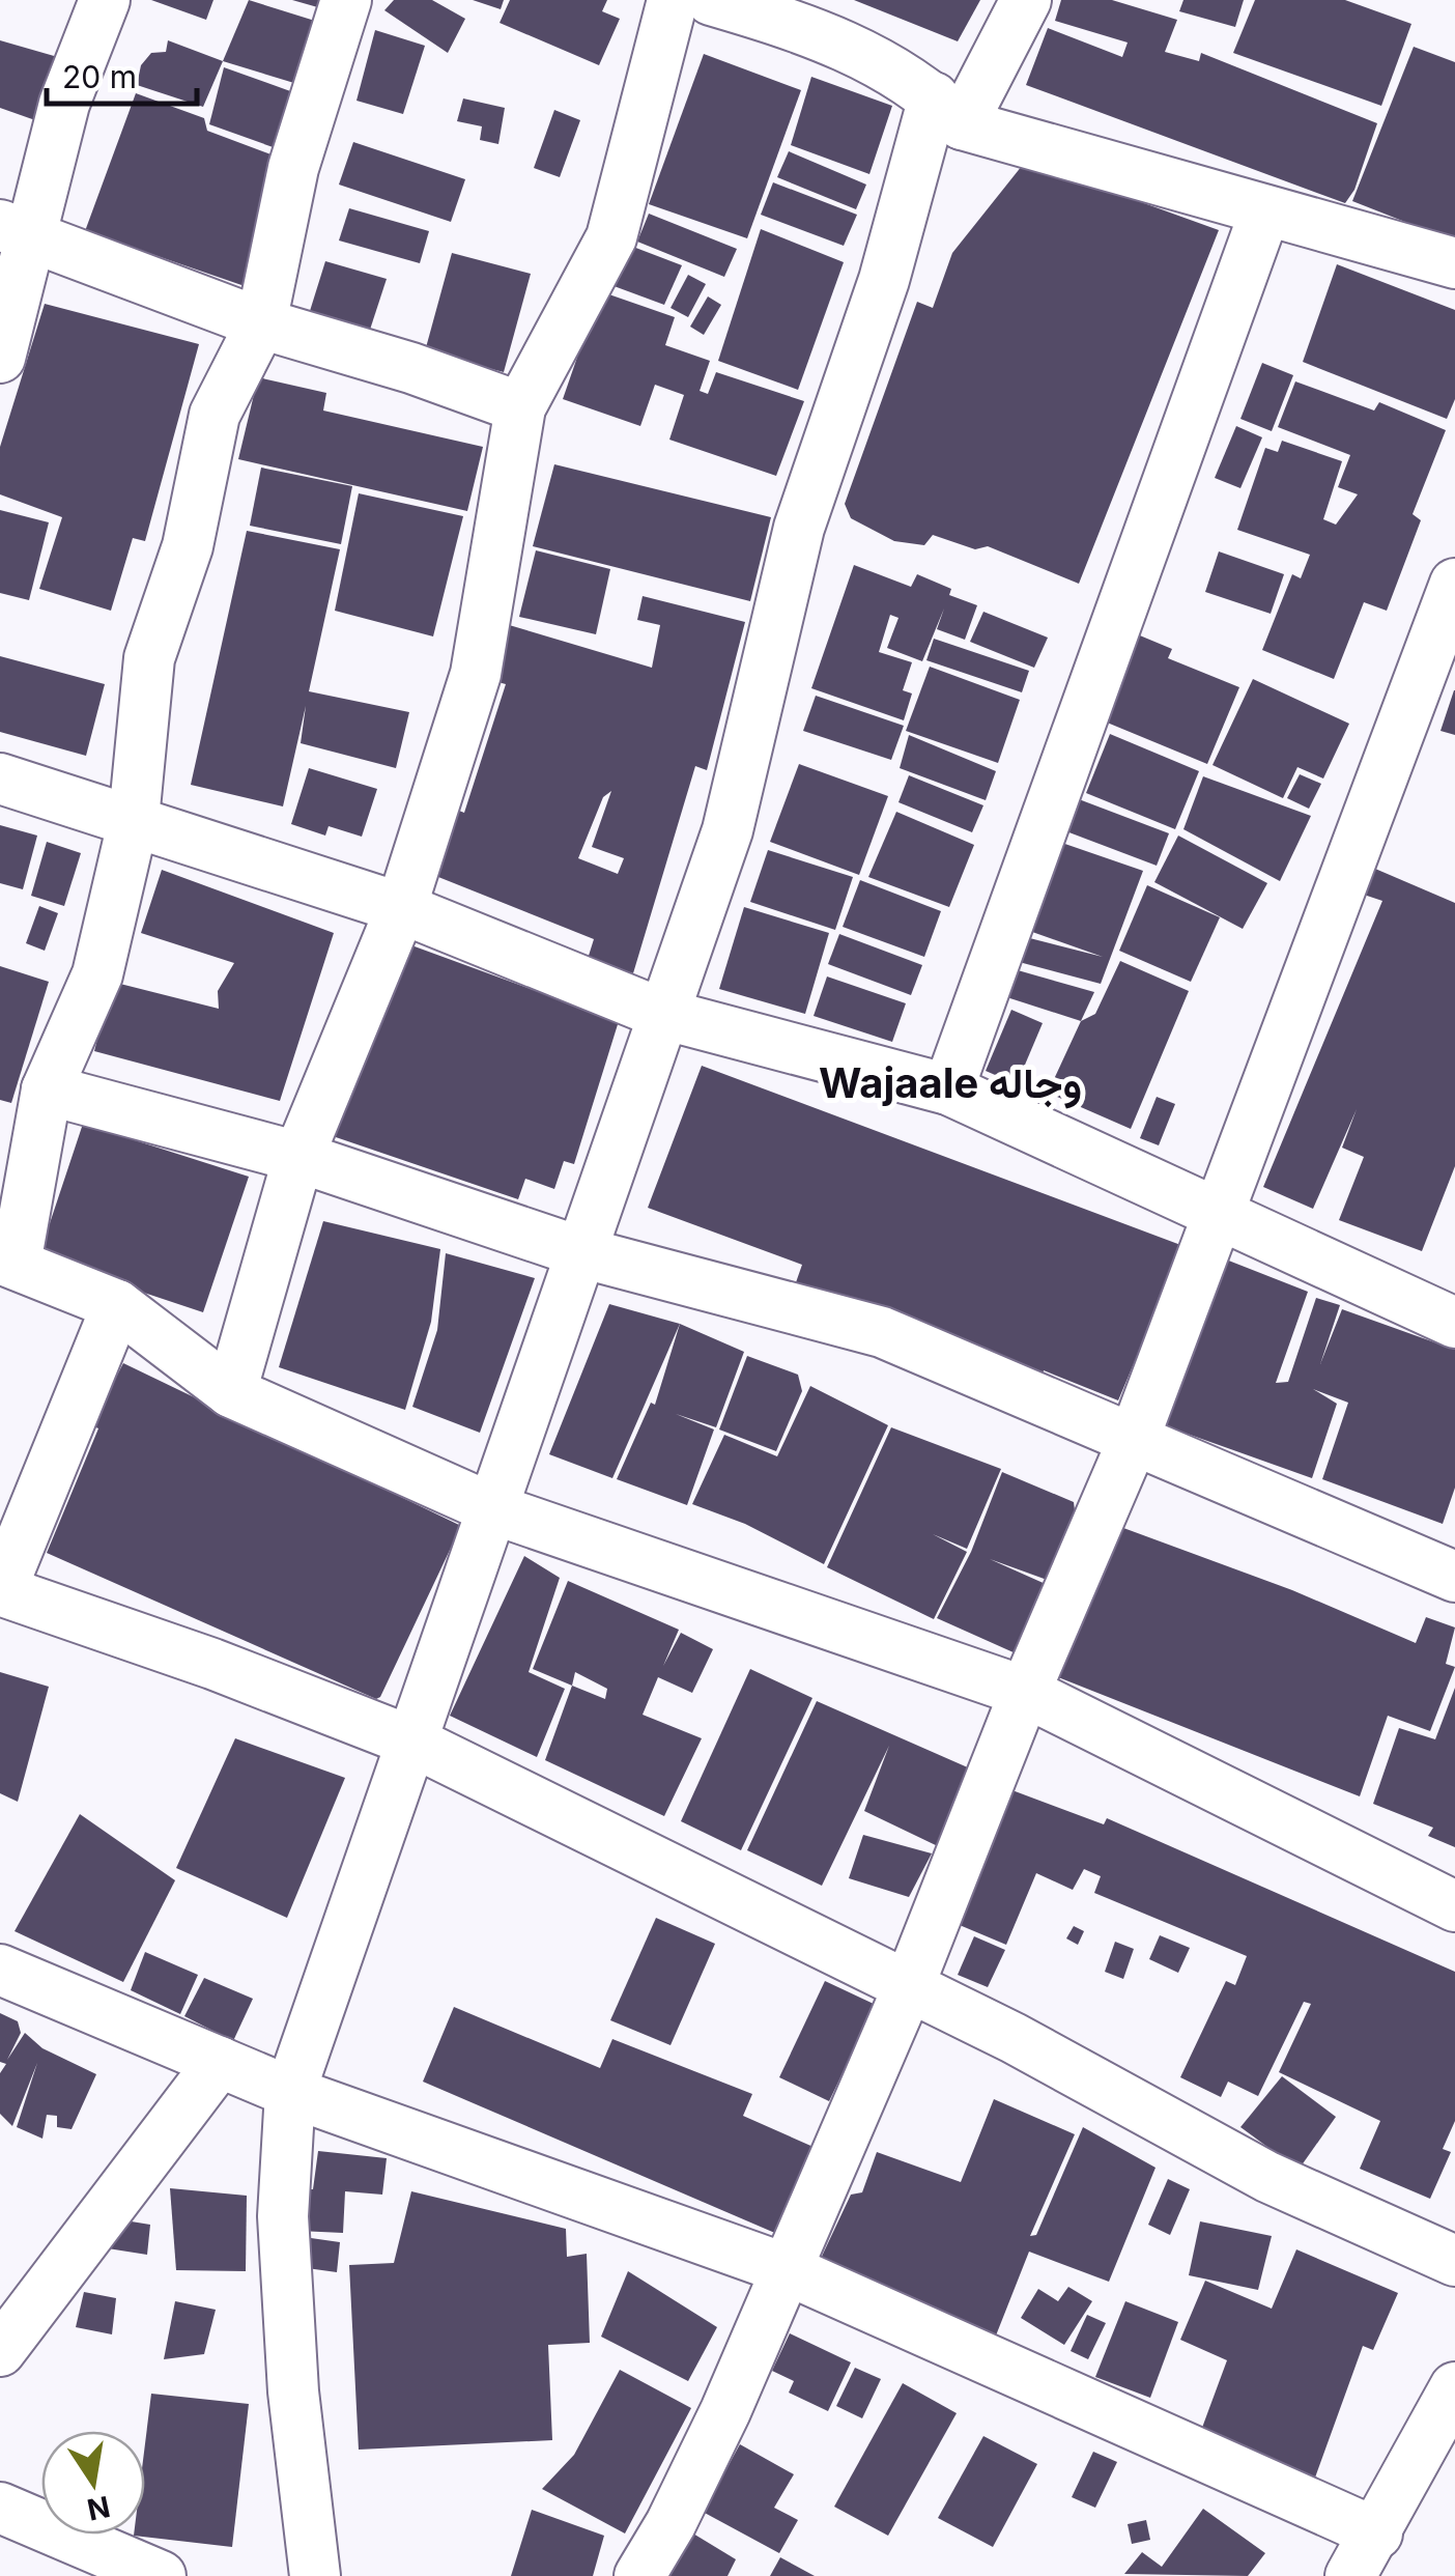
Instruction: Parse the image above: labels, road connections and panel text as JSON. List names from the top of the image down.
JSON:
{
  "districts": ["Wajaale وجاله"],
  "scale_bar": "20 m",
  "north": "bottom"
}
